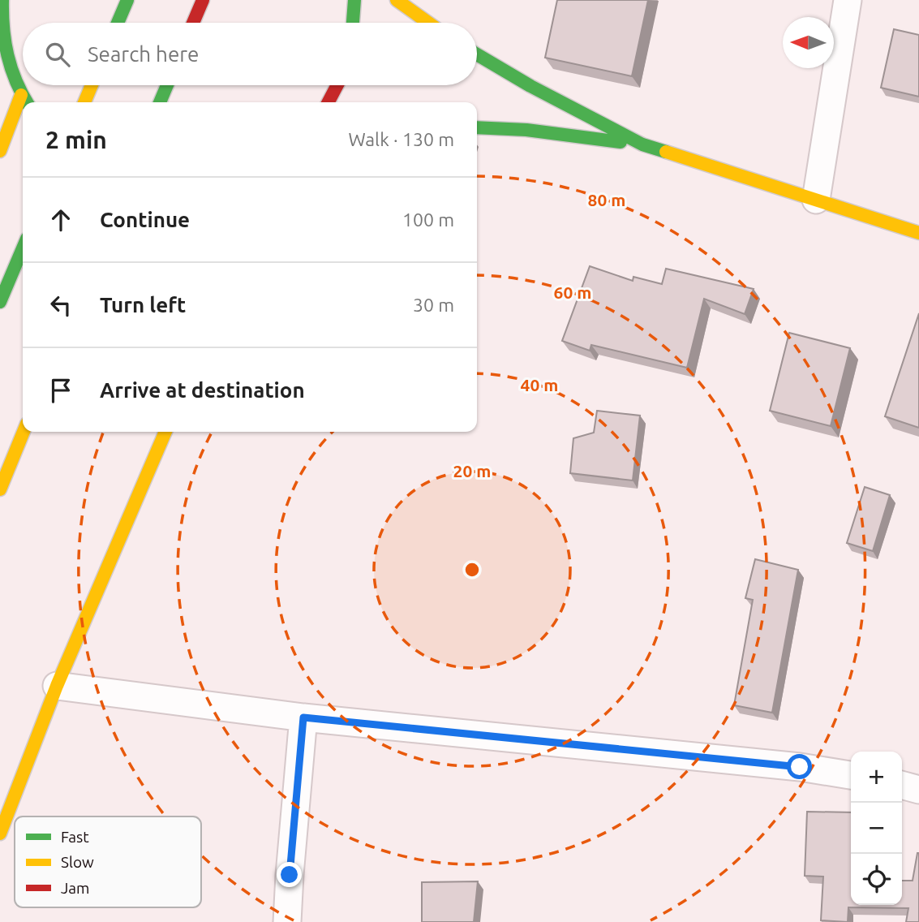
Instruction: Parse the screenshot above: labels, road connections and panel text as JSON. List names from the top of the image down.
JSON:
{
  "legend": ["Fast", "Slow", "Jam"],
  "north": "left",
  "page": {
    "search": "Search here",
    "heading": ["2 min", "Walk · 130 m"],
    "list": [
      ["Continue", "100 m"],
      ["Turn left", "30 m"],
      "Arrive at destination"
    ],
    "map_buttons": ["+", "−"]
  },
  "rings": [
    "80 m",
    "60 m",
    "40 m",
    "20 m"
  ]
}
